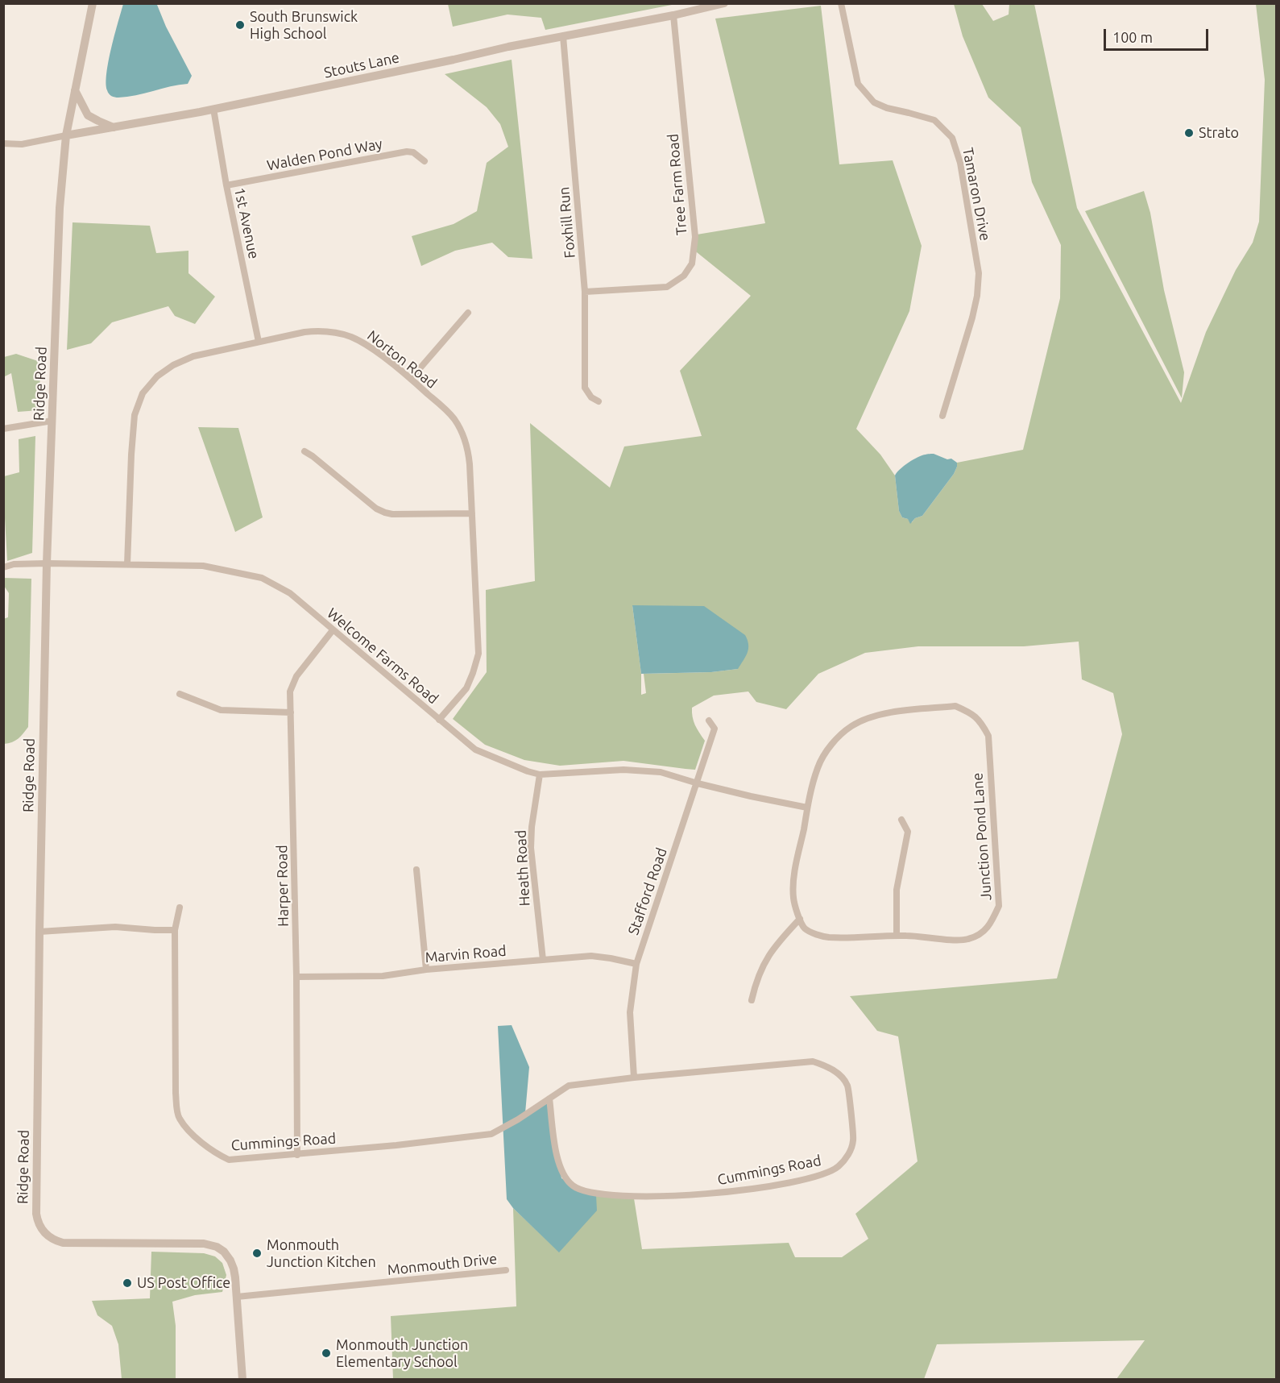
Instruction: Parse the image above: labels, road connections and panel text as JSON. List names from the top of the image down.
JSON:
{
  "streets": {
    "street": [
      "Stouts Lane",
      "Walden Pond Way",
      "Tree Farm Road",
      "Tamaron Drive",
      "Foxhill Run",
      "1st Avenue",
      "Norton Road",
      "Ridge Road",
      "Welcome Farms Road",
      "Junction Pond Lane",
      "Heath Road",
      "Harper Road",
      "Stafford Road",
      "Marvin Road",
      "Cummings Road",
      "Monmouth Drive"
    ]
  },
  "crossings": [
    ["Stouts Lane", "Tree Farm Road"],
    ["Stouts Lane", "Foxhill Run"],
    ["Stouts Lane", "1st Avenue"],
    ["Stouts Lane", "Ridge Road"],
    ["Walden Pond Way", "1st Avenue"],
    ["Tree Farm Road", "Foxhill Run"],
    ["1st Avenue", "Norton Road"],
    ["Norton Road", "Welcome Farms Road"],
    ["Ridge Road", "Welcome Farms Road"],
    ["Ridge Road", "Monmouth Drive"],
    ["Welcome Farms Road", "Heath Road"],
    ["Welcome Farms Road", "Harper Road"],
    ["Welcome Farms Road", "Stafford Road"],
    ["Heath Road", "Marvin Road"],
    ["Harper Road", "Marvin Road"],
    ["Harper Road", "Cummings Road"],
    ["Stafford Road", "Marvin Road"],
    ["Stafford Road", "Cummings Road"]
  ],
  "places": [
    "South Brunswick High School",
    "Strato",
    "Monmouth Junction Kitchen",
    "US Post Office",
    "Monmouth Junction Elementary School"
  ],
  "scale_bar": "100 m"
}
